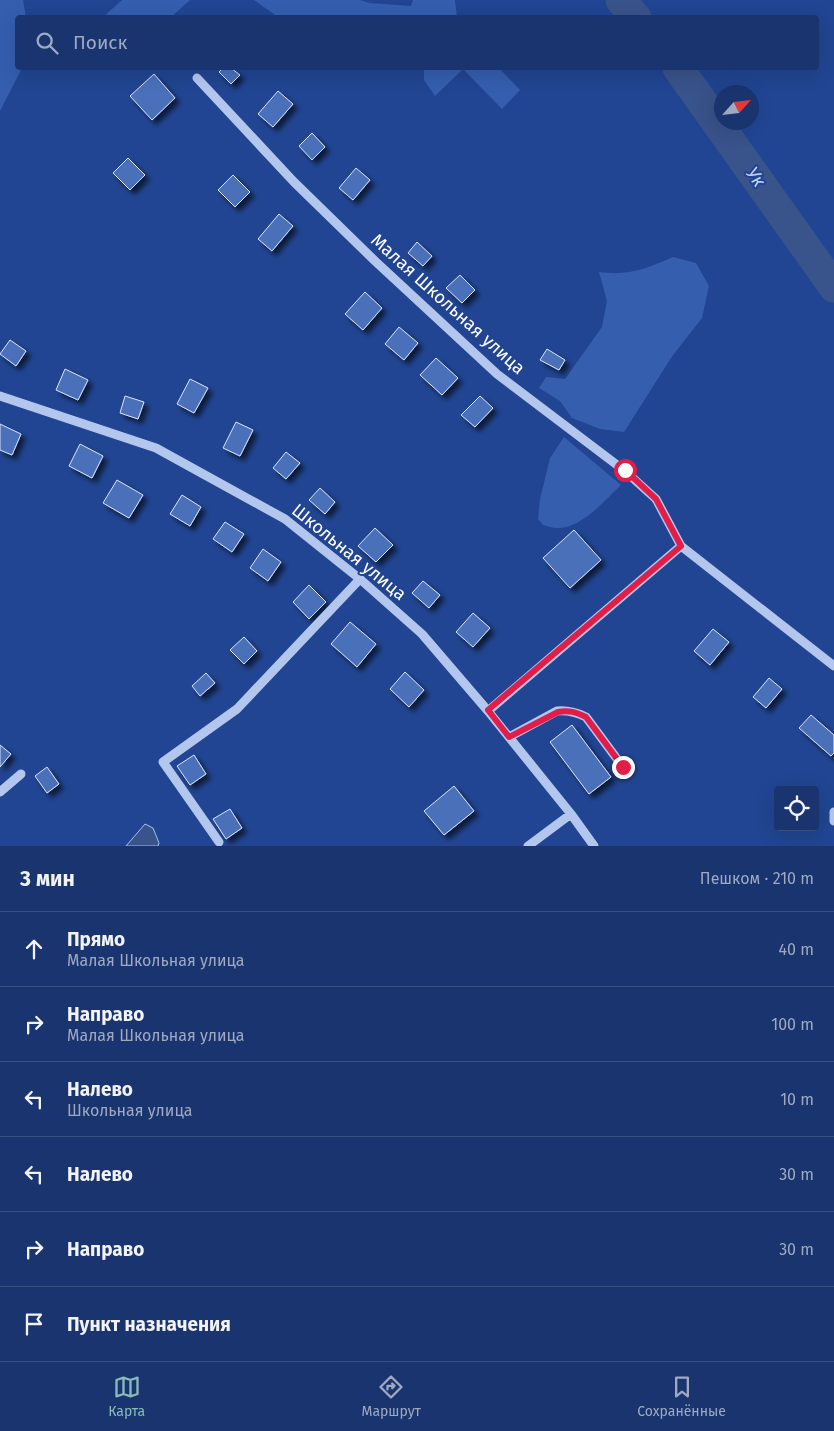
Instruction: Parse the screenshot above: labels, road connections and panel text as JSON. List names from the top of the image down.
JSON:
{
  "streets": {
    "street": ["Малая Школьная улица", "Школьная улица"]
  },
  "water": ["Ук"],
  "north": "top right",
  "page": {
    "search": "Поиск",
    "heading": ["3 мин", "Пешком · 210 m"],
    "list": [
      ["Прямо", "Малая Школьная улица", "40 m"],
      ["Направо", "Малая Школьная улица", "100 m"],
      ["Налево", "Школьная улица", "10 m"],
      ["Налево", "30 m"],
      ["Направо", "30 m"],
      "Пункт назначения"
    ],
    "nav": ["Карта", "Маршрут", "Сохранённые"]
  }
}
